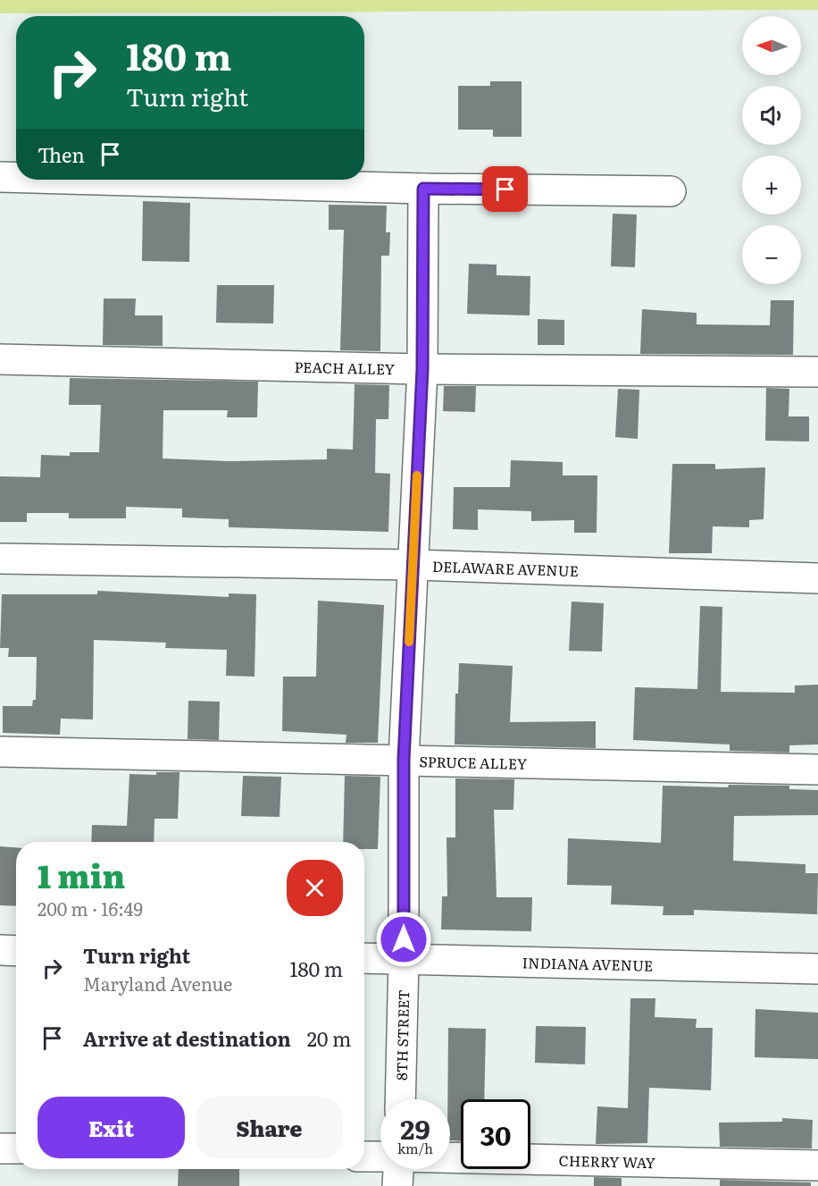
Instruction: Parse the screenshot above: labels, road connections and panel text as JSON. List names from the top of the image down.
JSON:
{
  "streets": {
    "street": [
      "PEACH ALLEY",
      "DELAWARE AVENUE",
      "SPRUCE ALLEY",
      "INDIANA AVENUE",
      "8TH STREET",
      "CHERRY WAY"
    ]
  },
  "crossings": [
    ["PEACH ALLEY", "8TH STREET"],
    ["DELAWARE AVENUE", "8TH STREET"],
    ["SPRUCE ALLEY", "8TH STREET"],
    ["INDIANA AVENUE", "8TH STREET"]
  ],
  "north": "left",
  "page": {
    "map_buttons": ["+", "−"],
    "turn": ["180 m", "Turn right"],
    "then": "Then",
    "heading": ["1 min", "200 m · 16:49"],
    "list": [
      {
        "name": "Turn right",
        "note": "Maryland Avenue",
        "value": "180 m"
      },
      {
        "name": "Arrive at destination",
        "value": "20 m"
      }
    ],
    "buttons": ["Exit", "Share"],
    "speed": "29 km/h",
    "limit": "30"
  }
}
